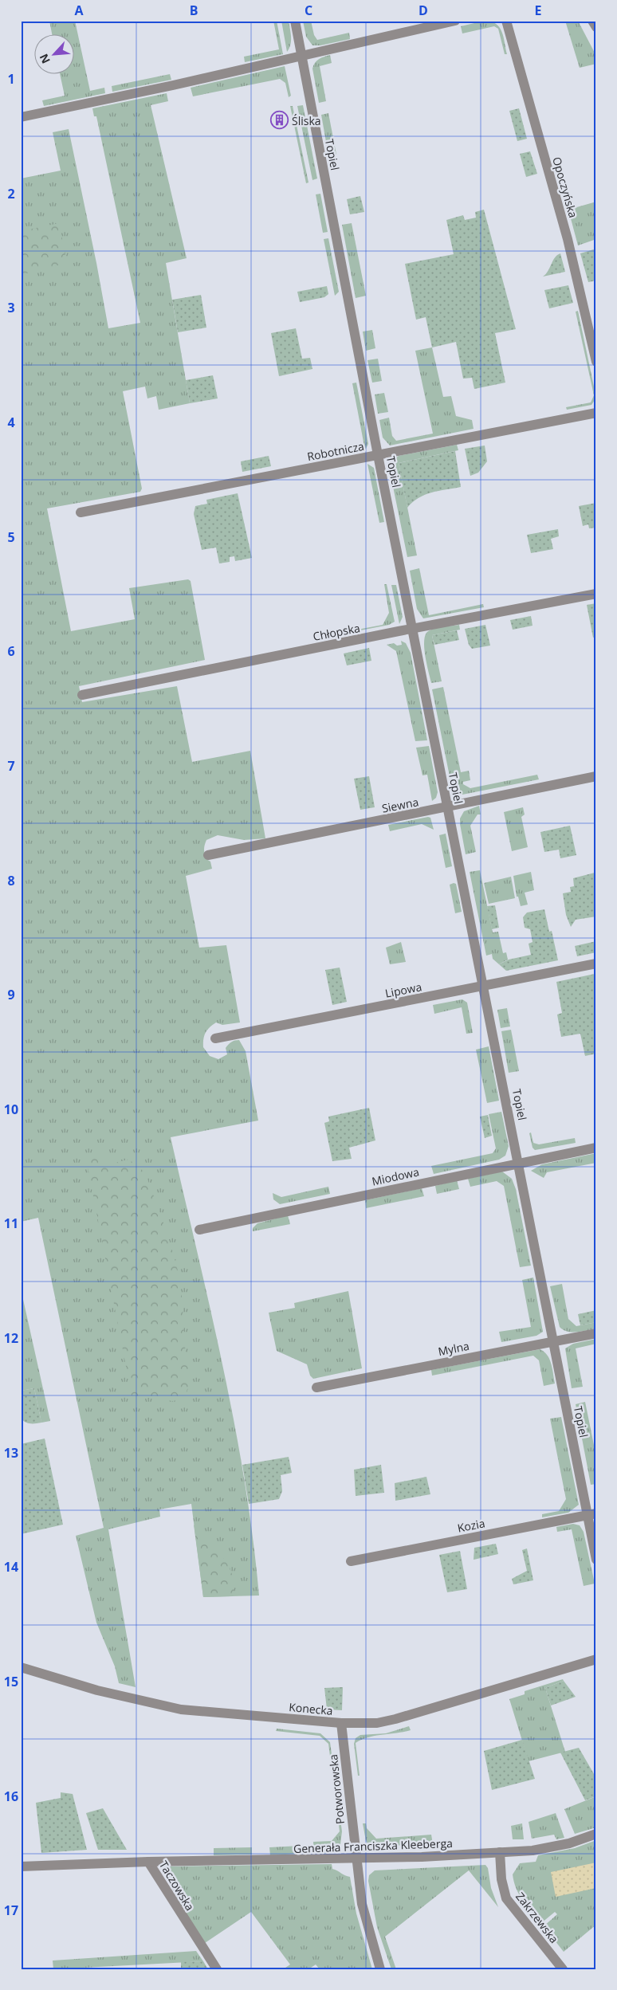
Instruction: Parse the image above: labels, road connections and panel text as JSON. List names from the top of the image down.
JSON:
{
  "streets": {
    "street": [
      "Topiel",
      "Opoczyńska",
      "Robotnicza",
      "Chłopska",
      "Siewna",
      "Lipowa",
      "Miodowa",
      "Mylna",
      "Kozia",
      "Konecka",
      "Potworowska",
      "Generała Franciszka Kleeberga",
      "Taczowska",
      "Zakrzewska"
    ]
  },
  "crossings": [
    ["Topiel", "Robotnicza"],
    ["Topiel", "Chłopska"],
    ["Topiel", "Siewna"],
    ["Topiel", "Lipowa"],
    ["Topiel", "Miodowa"],
    ["Topiel", "Mylna"],
    ["Topiel", "Kozia"],
    ["Konecka", "Potworowska"],
    ["Potworowska", "Generała Franciszka Kleeberga"],
    ["Generała Franciszka Kleeberga", "Taczowska"],
    ["Generała Franciszka Kleeberga", "Zakrzewska"]
  ],
  "places": {
    "building": ["Śliska"]
  },
  "north": "bottom left",
  "grid": {
    "columns": [
      "A",
      "B",
      "C",
      "D",
      "E"
    ],
    "rows": [
      "1",
      "2",
      "3",
      "4",
      "5",
      "6",
      "7",
      "8",
      "9",
      "10",
      "11",
      "12",
      "13",
      "14",
      "15",
      "16",
      "17"
    ]
  }
}
